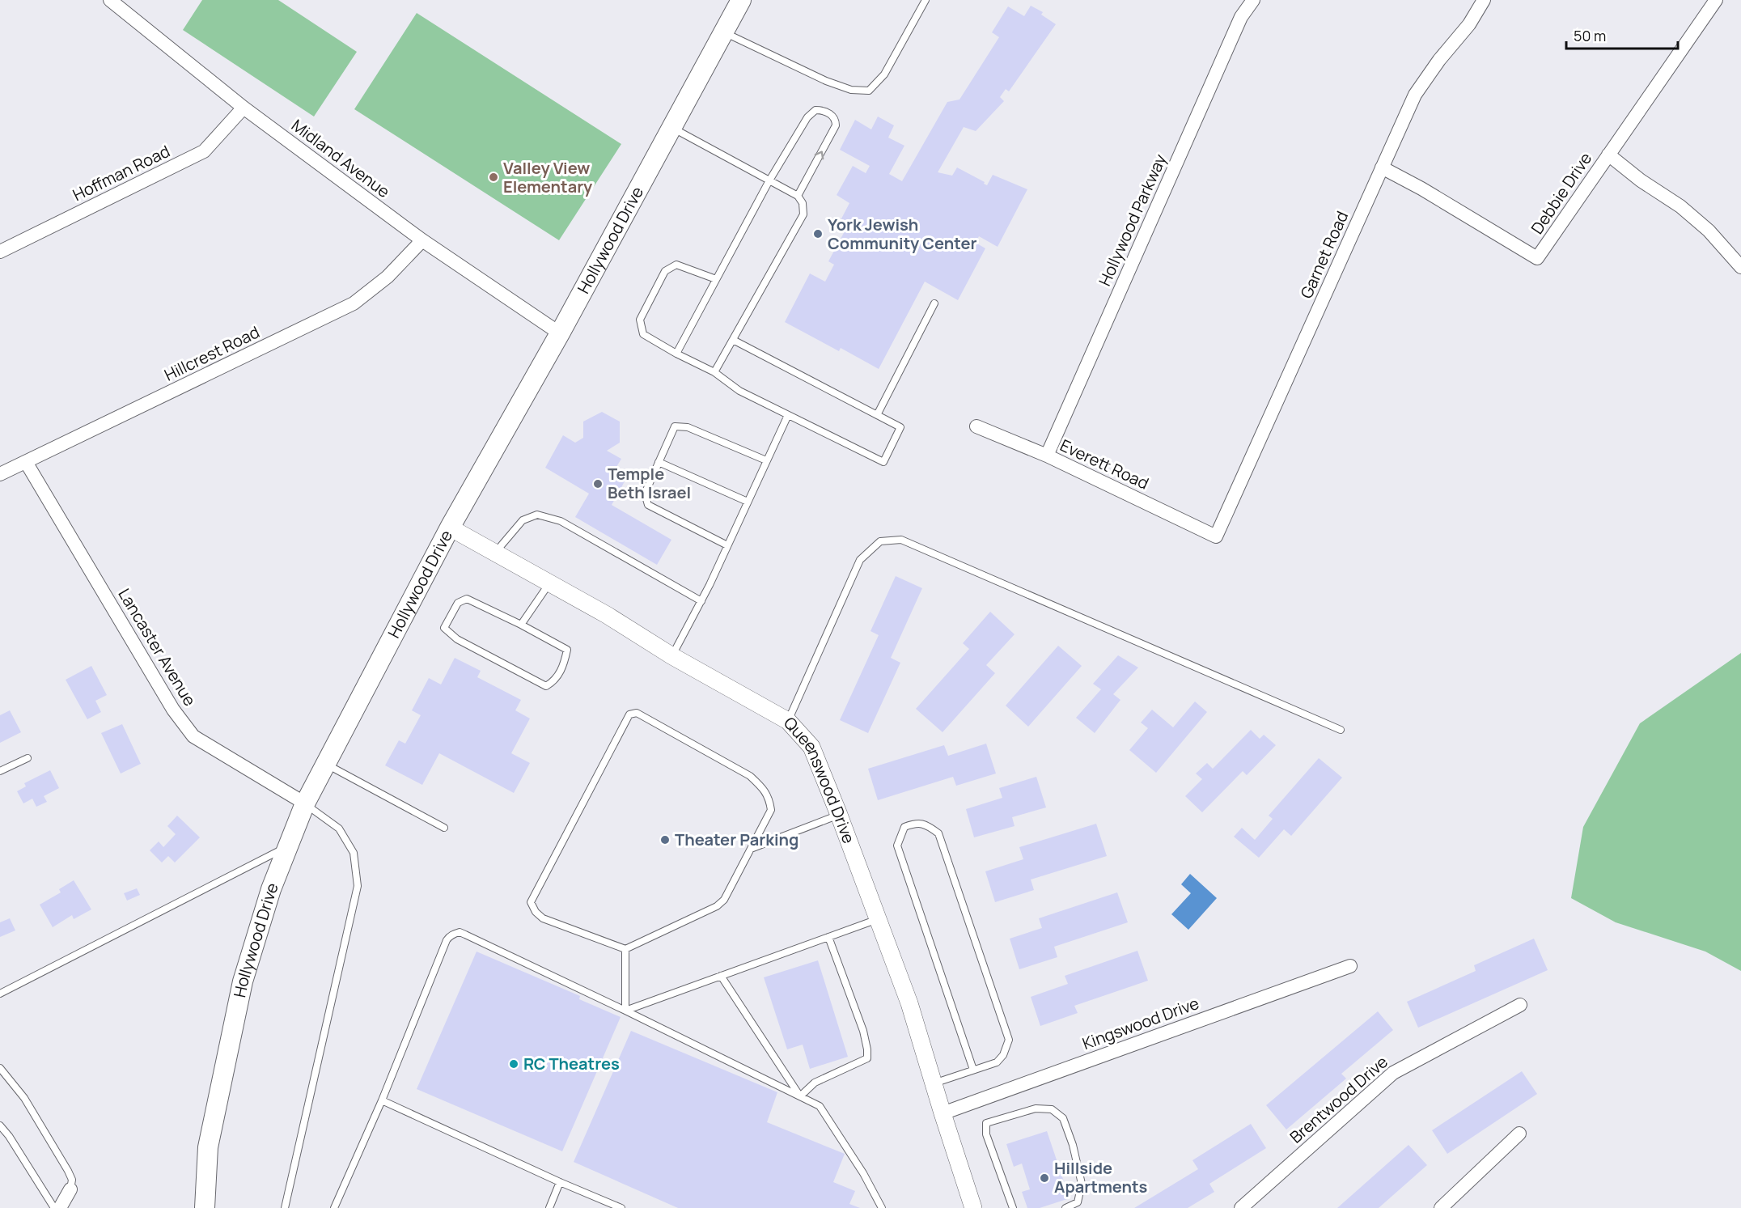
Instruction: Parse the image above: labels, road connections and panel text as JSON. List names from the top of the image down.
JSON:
{
  "streets": {
    "main road": ["Hollywood Drive"],
    "street": [
      "Midland Avenue",
      "Hoffman Road",
      "Debbie Drive",
      "Hollywood Parkway",
      "Garnet Road",
      "Hillcrest Road",
      "Everett Road",
      "Lancaster Avenue",
      "Queenswood Drive",
      "Kingswood Drive",
      "Brentwood Drive"
    ]
  },
  "crossings": [
    ["Midland Avenue", "Hoffman Road"],
    ["Midland Avenue", "Hollywood Drive"],
    ["Midland Avenue", "Hillcrest Road"],
    ["Debbie Drive", "Garnet Road"],
    ["Hollywood Parkway", "Everett Road"],
    ["Hollywood Drive", "Lancaster Avenue"],
    ["Hollywood Drive", "Queenswood Drive"],
    ["Garnet Road", "Everett Road"],
    ["Hillcrest Road", "Lancaster Avenue"],
    ["Queenswood Drive", "Kingswood Drive"]
  ],
  "places": [
    "Valley View Elementary",
    "York Jewish Community Center",
    "Temple Beth Israel",
    "Theater Parking",
    "RC Theatres",
    "Hillside Apartments"
  ],
  "scale_bar": "50 m"
}
